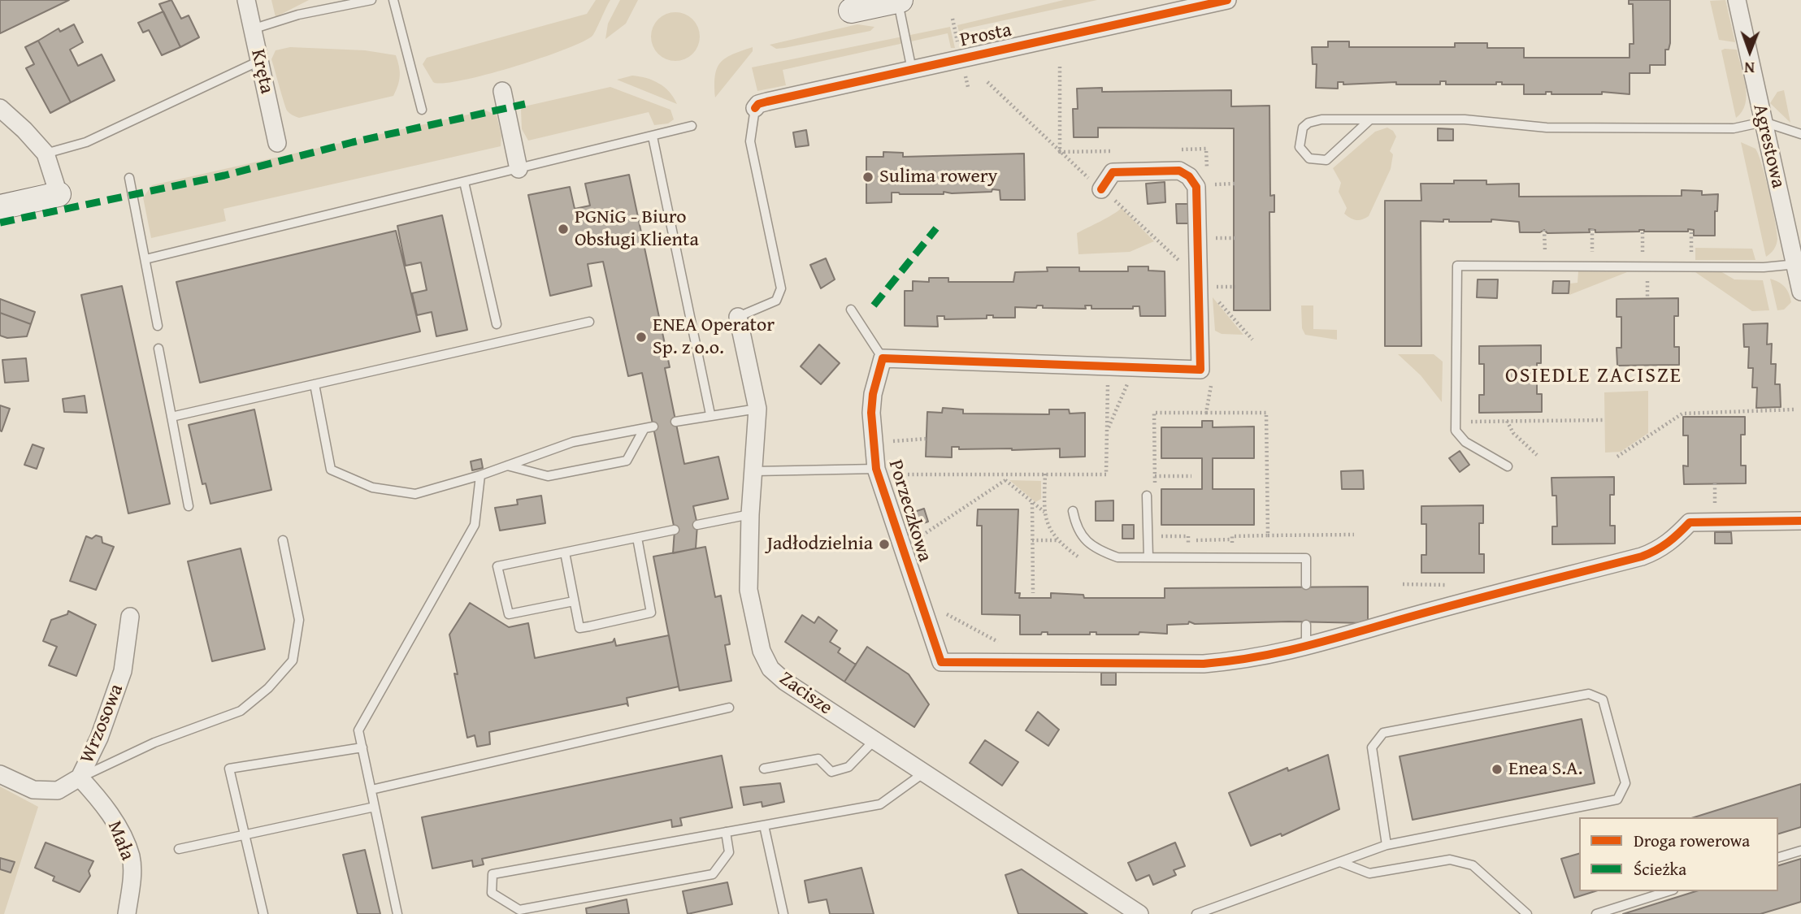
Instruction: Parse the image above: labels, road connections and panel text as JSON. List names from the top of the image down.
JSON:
{
  "streets": {
    "street": [
      "Prosta",
      "Kręta",
      "Agrestowa",
      "Porzeczkowa",
      "Zacisze",
      "Wrzosowa",
      "Mała"
    ]
  },
  "crossings": [
    ["Wrzosowa", "Mała"]
  ],
  "districts": ["OSIEDLE ZACISZE"],
  "places": [
    "Sulima rowery",
    "PGNiG - Biuro Obsługi Klienta",
    "ENEA Operator Sp. z o.o.",
    "Jadłodzielnia",
    "Enea S.A."
  ],
  "legend": ["Droga rowerowa", "Ścieżka"],
  "north": "bottom"
}
